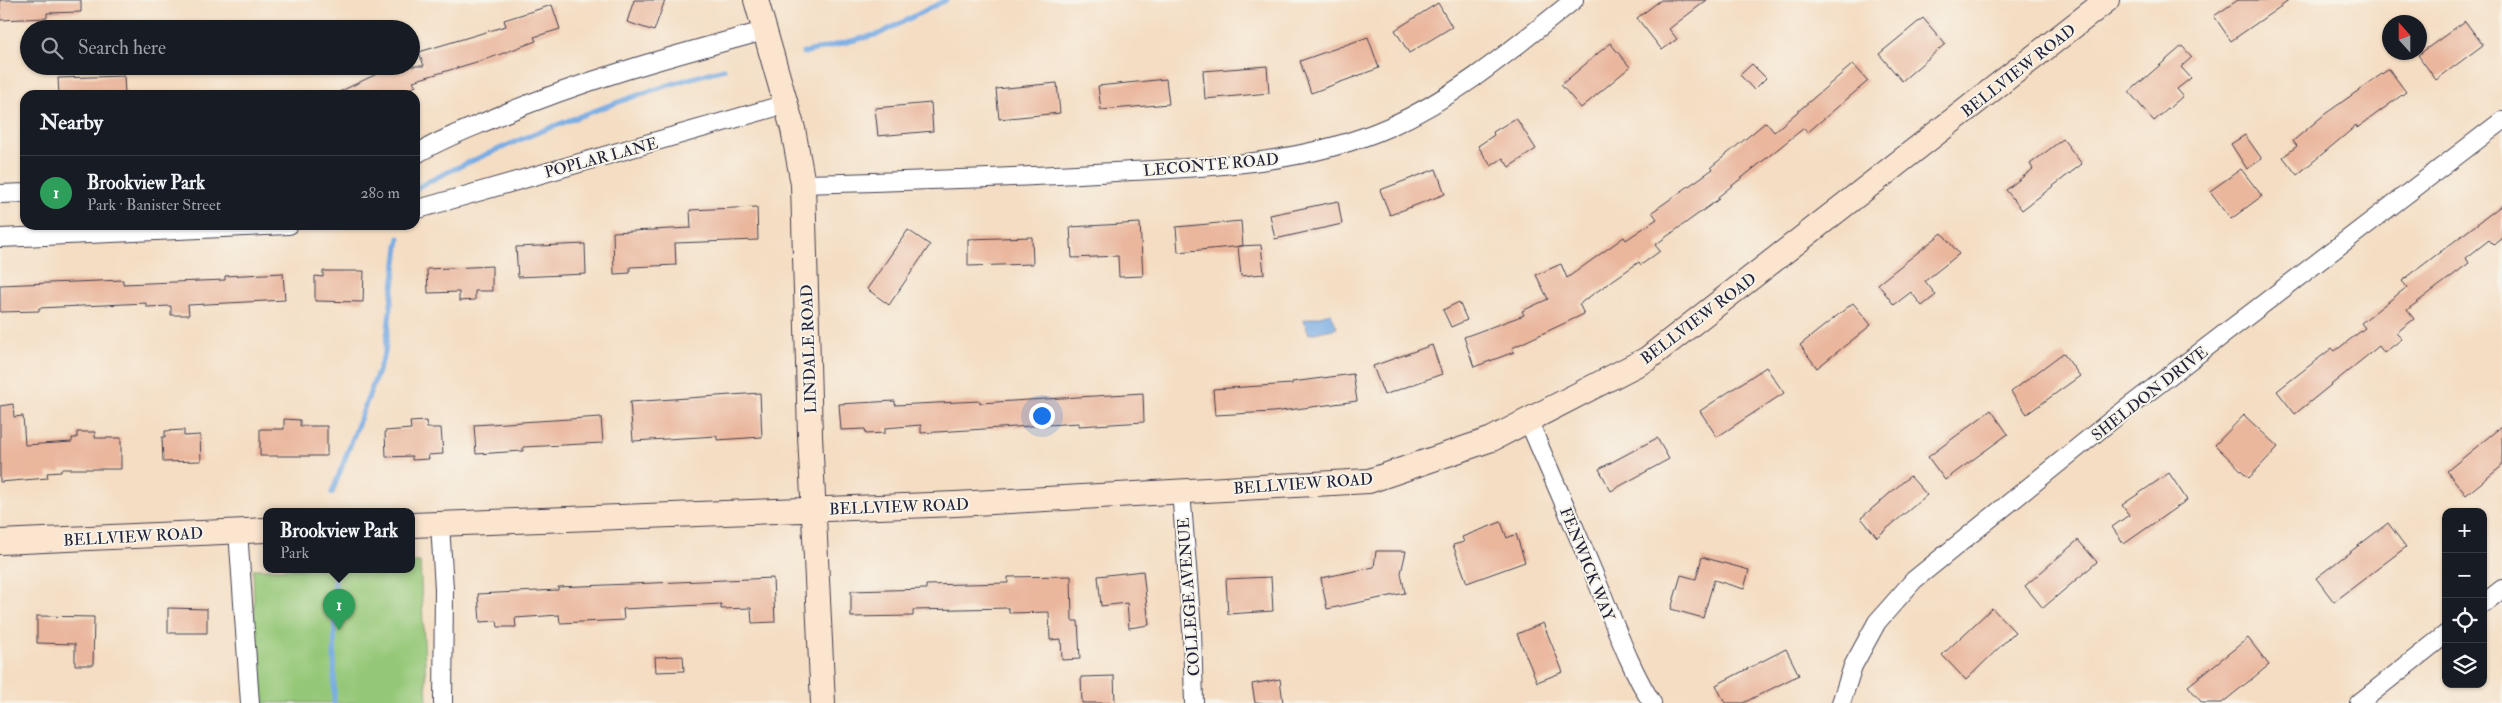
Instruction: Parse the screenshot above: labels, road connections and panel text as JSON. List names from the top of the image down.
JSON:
{
  "streets": {
    "street": [
      "BELLVIEW ROAD",
      "POPLAR LANE",
      "LECONTE ROAD",
      "LINDALE ROAD",
      "SHELDON DRIVE",
      "FENWICK WAY",
      "COLLEGE AVENUE"
    ]
  },
  "crossings": [
    ["BELLVIEW ROAD", "LINDALE ROAD"],
    ["BELLVIEW ROAD", "FENWICK WAY"],
    ["BELLVIEW ROAD", "COLLEGE AVENUE"],
    ["POPLAR LANE", "LINDALE ROAD"],
    ["LECONTE ROAD", "LINDALE ROAD"]
  ],
  "north": "top",
  "page": {
    "search": "Search here",
    "heading": "Nearby",
    "list": [
      {
        "mark": "1",
        "name": "Brookview Park",
        "note": "Park · Banister Street",
        "value": "280 m"
      }
    ],
    "map_buttons": ["+", "−"],
    "popup": ["Brookview Park", "Park"],
    "pins": "1"
  }
}
